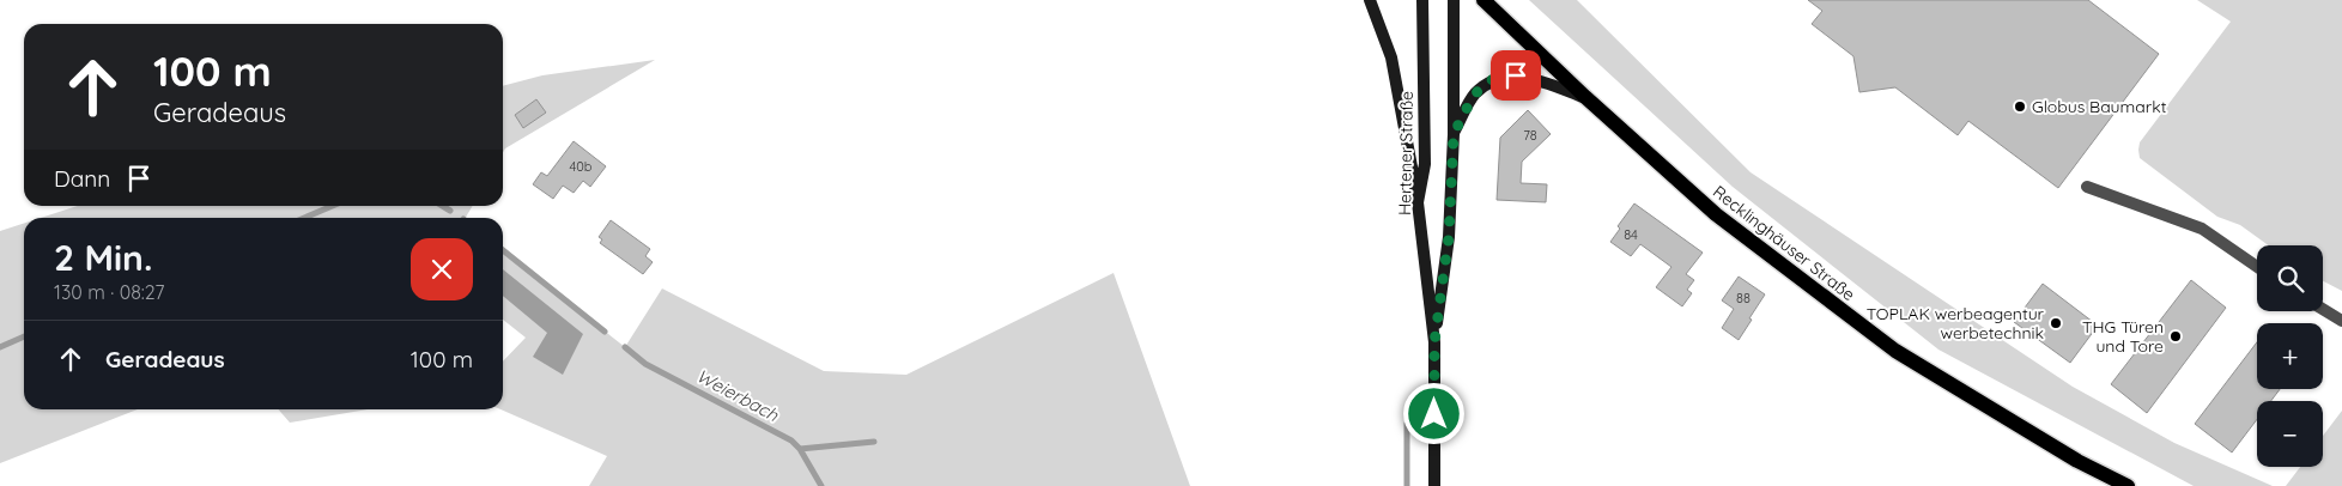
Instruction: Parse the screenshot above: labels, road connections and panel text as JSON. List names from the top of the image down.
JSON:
{
  "streets": {
    "main road": ["Hertener Straße", "Recklinghäuser Straße"]
  },
  "water": ["Weierbach"],
  "places": ["Globus Baumarkt", "TOPLAK werbeagentur werbetechnik", "THG Türen und Tore"],
  "house_numbers": [
    "78",
    "40b",
    "84",
    "88"
  ],
  "page": {
    "turn": ["100 m", "Geradeaus"],
    "then": "Dann",
    "heading": ["2 Min.", "130 m · 08:27"],
    "map_buttons": ["+", "−"],
    "list": [
      {
        "name": "Geradeaus",
        "value": "100 m"
      }
    ]
  }
}
